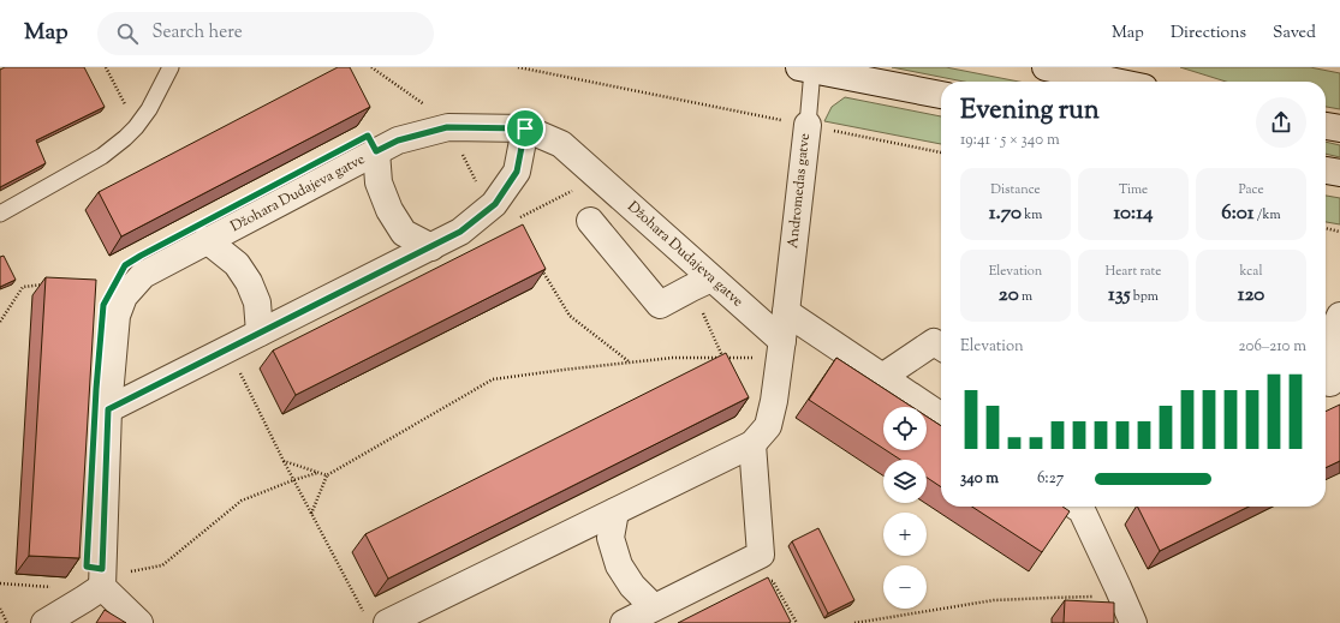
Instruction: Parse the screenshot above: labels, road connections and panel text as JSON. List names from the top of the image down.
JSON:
{
  "streets": {
    "street": ["Andromedas gatve", "Džohara Dudajeva gatve"]
  },
  "crossings": [
    ["Andromedas gatve", "Džohara Dudajeva gatve"]
  ],
  "page": {
    "header": "Map",
    "search": "Search here",
    "nav": ["Map", "Directions", "Saved"],
    "heading": ["Evening run", "19:41 · 5 × 340 m"],
    "stats": [
      ["Distance", "1.70 km"],
      ["Time", "10:14"],
      ["Pace", "6:01 /km"],
      ["Elevation", "20 m"],
      ["Heart rate", "135 bpm"],
      ["kcal", "120"]
    ],
    "chart": ["Elevation", "206–210 m"],
    "map_buttons": ["+", "−"],
    "list": [
      {
        "name": "340 m",
        "note": "6:27"
      }
    ]
  }
}
